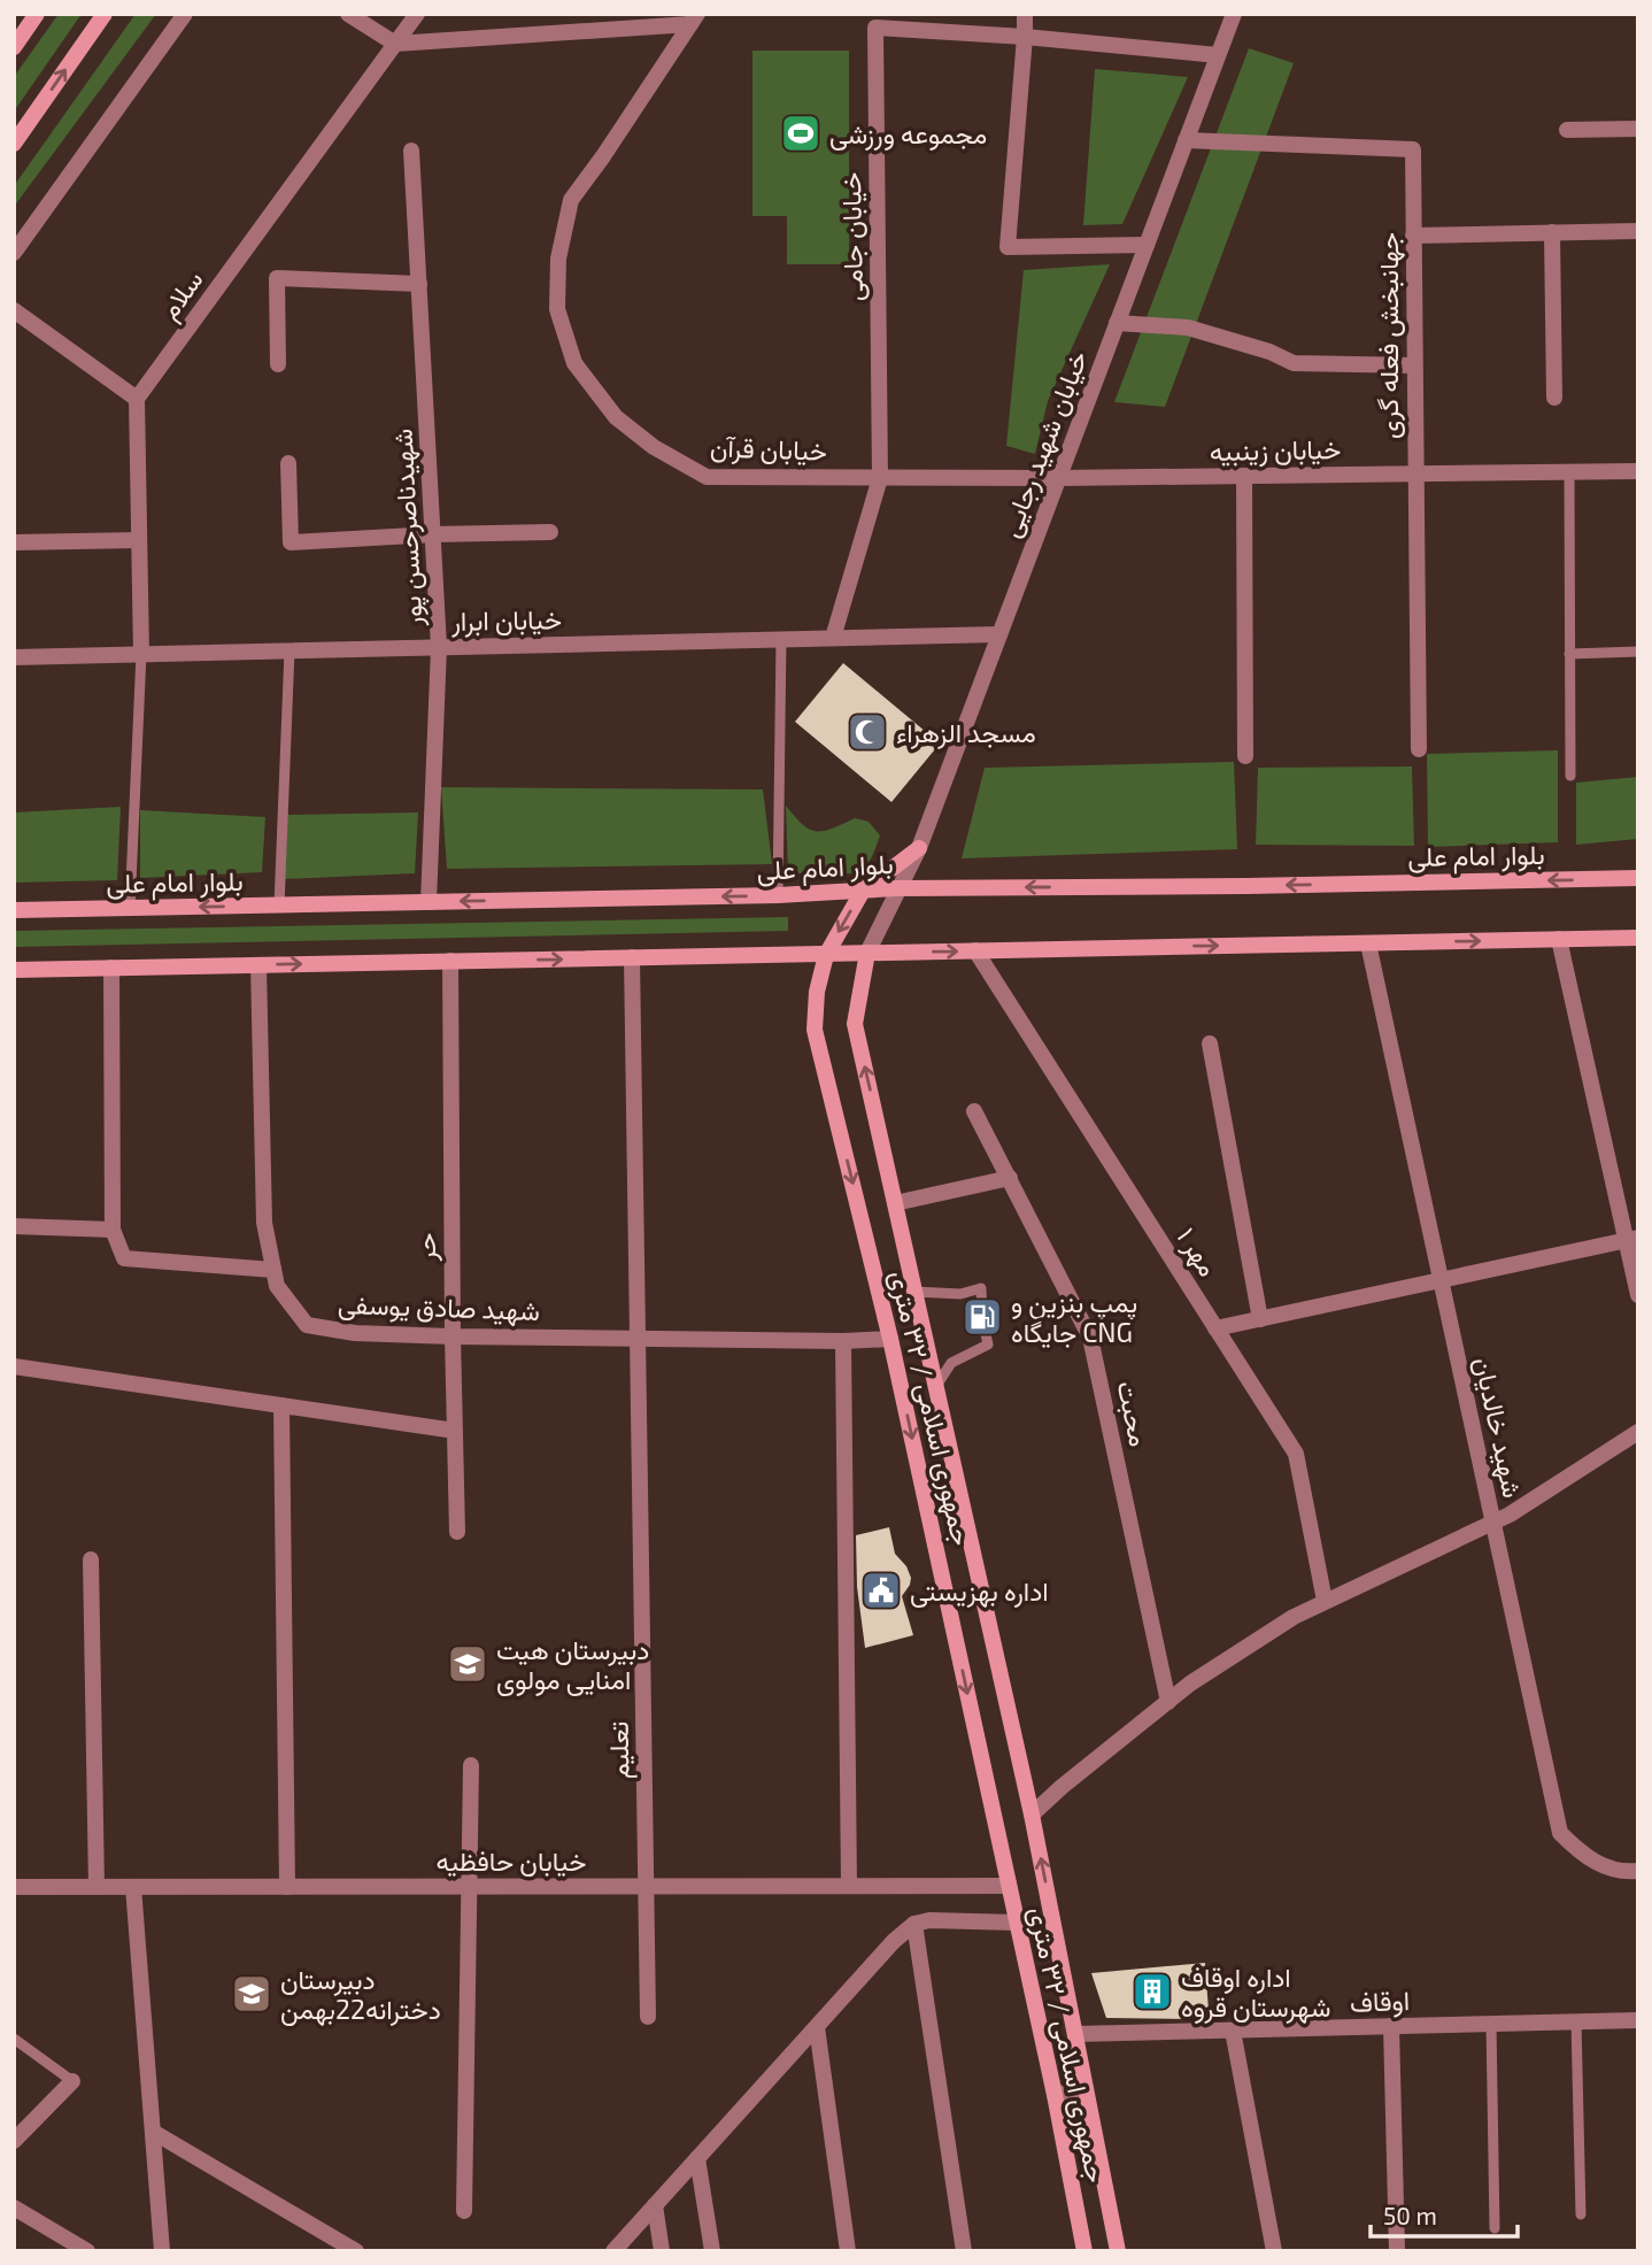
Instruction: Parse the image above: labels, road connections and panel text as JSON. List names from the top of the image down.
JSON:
{
  "streets": {
    "main road": ["بلوار امام علی", "جمهوری اسلامی / ۳۲ متری"],
    "street": [
      "خیابان جامی",
      "سلام",
      "جهانبخش فعله گری",
      "خیابان شهید رجایی",
      "خیابان قرآن",
      "خیابان زینبیه",
      "شهیدناصرحسن پور",
      "خیابان ابرار",
      "حر",
      "مهر ۱",
      "شهید صادق یوسفی",
      "محبت",
      "شهید خالدیان",
      "تعلیم",
      "خیابان حافظیه",
      "اوقاف"
    ]
  },
  "crossings": [
    ["خیابان جامی", "خیابان شهید رجایی"],
    ["خیابان جامی", "خیابان قرآن"],
    ["خیابان جامی", "خیابان ابرار"],
    ["جهانبخش فعله گری", "خیابان شهید رجایی"],
    ["جهانبخش فعله گری", "خیابان زینبیه"],
    ["خیابان شهید رجایی", "خیابان قرآن"],
    ["خیابان شهید رجایی", "خیابان زینبیه"],
    ["خیابان شهید رجایی", "خیابان ابرار"],
    ["خیابان شهید رجایی", "بلوار امام علی"],
    ["خیابان شهید رجایی", "جمهوری اسلامی / ۳۲ متری"],
    ["خیابان قرآن", "خیابان زینبیه"],
    ["شهیدناصرحسن پور", "خیابان ابرار"],
    ["شهیدناصرحسن پور", "بلوار امام علی"],
    ["بلوار امام علی", "جمهوری اسلامی / ۳۲ متری"],
    ["حر", "شهید صادق یوسفی"],
    ["شهید صادق یوسفی", "جمهوری اسلامی / ۳۲ متری"],
    ["شهید صادق یوسفی", "تعلیم"],
    ["جمهوری اسلامی / ۳۲ متری", "خیابان حافظیه"],
    ["جمهوری اسلامی / ۳۲ متری", "اوقاف"],
    ["تعلیم", "خیابان حافظیه"]
  ],
  "places": {
    "sports": ["مجموعه ورزشی"],
    "mosque": ["مسجد الزهراء"],
    "fuel station": ["پمپ بنزین و جایگاه CNG"],
    "public building": ["اداره بهزیستی"],
    "school or university": ["دبیرستان هیت امنایی مولوی", "دبیرستان دخترانه22بهمن"],
    "building": ["اداره اوقاف شهرستان قروه"]
  },
  "scale_bar": "50 m"
}
